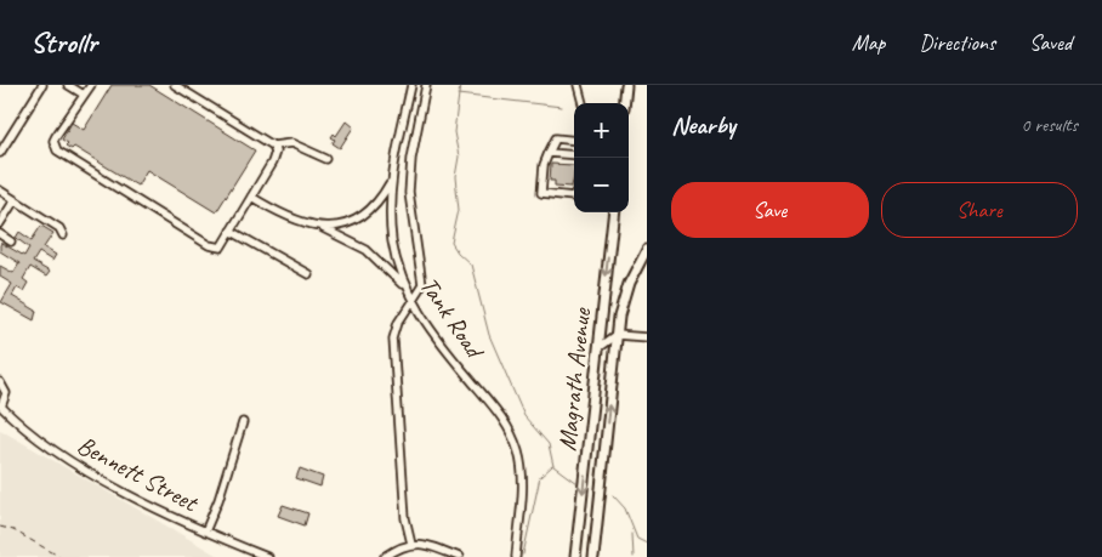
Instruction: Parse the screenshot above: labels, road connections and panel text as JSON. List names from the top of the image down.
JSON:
{
  "streets": {
    "main road": ["Magrath Avenue"],
    "street": ["Tank Road", "Bennett Street"]
  },
  "page": {
    "header": "Strollr",
    "nav": ["Map", "Directions", "Saved"],
    "heading": ["Nearby", "0 results"],
    "map_buttons": ["+", "−"],
    "buttons": ["Save", "Share"]
  }
}
